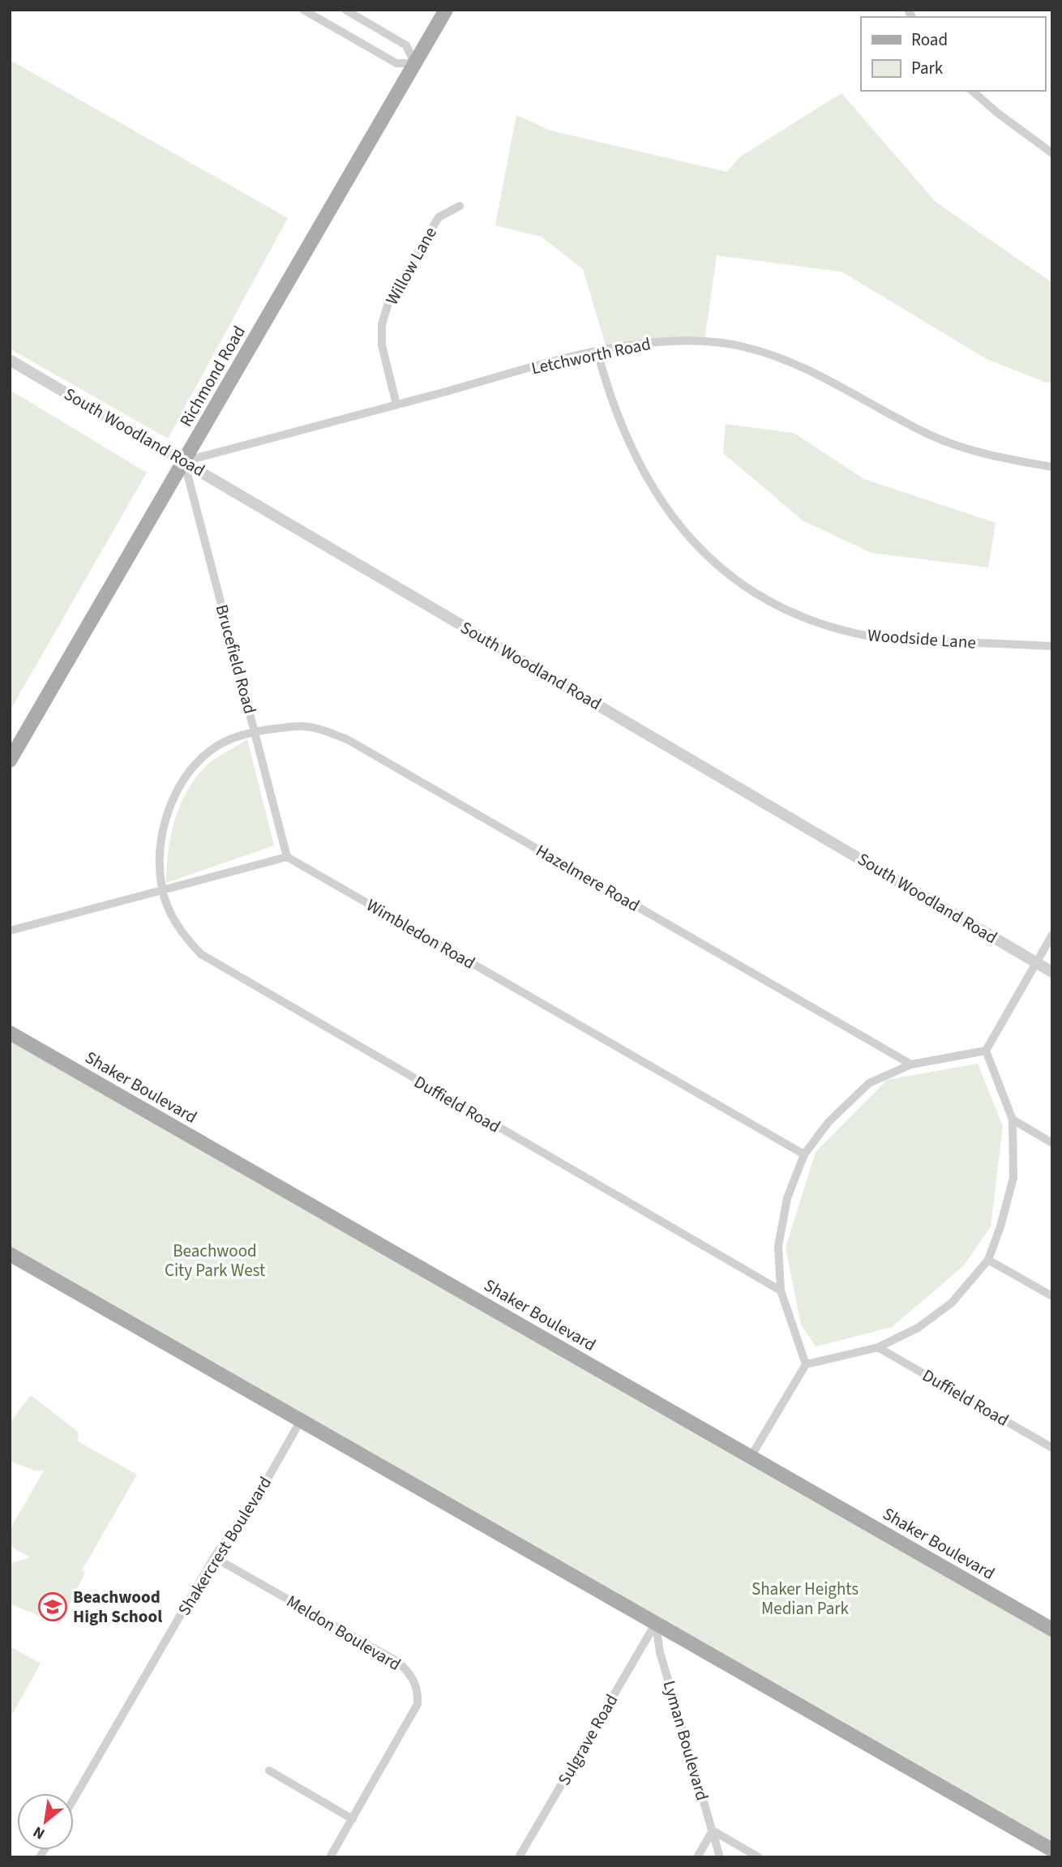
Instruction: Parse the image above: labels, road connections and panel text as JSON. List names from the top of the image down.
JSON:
{
  "streets": {
    "main road": ["Richmond Road", "Shaker Boulevard"],
    "street": [
      "Willow Lane",
      "Letchworth Road",
      "South Woodland Road",
      "Woodside Lane",
      "Brucefield Road",
      "Hazelmere Road",
      "Wimbledon Road",
      "Duffield Road",
      "Shakercrest Boulevard",
      "Meldon Boulevard",
      "Sulgrave Road",
      "Lyman Boulevard"
    ]
  },
  "crossings": [
    ["Willow Lane", "Letchworth Road"],
    ["Letchworth Road", "Richmond Road"],
    ["Letchworth Road", "South Woodland Road"],
    ["Letchworth Road", "Woodside Lane"],
    ["Letchworth Road", "Brucefield Road"],
    ["Richmond Road", "South Woodland Road"],
    ["Richmond Road", "Brucefield Road"],
    ["South Woodland Road", "Brucefield Road"],
    ["Brucefield Road", "Hazelmere Road"],
    ["Brucefield Road", "Wimbledon Road"],
    ["Hazelmere Road", "Duffield Road"],
    ["Shakercrest Boulevard", "Meldon Boulevard"],
    ["Sulgrave Road", "Lyman Boulevard"]
  ],
  "parks": ["Beachwood City Park West", "Shaker Heights Median Park"],
  "places": {
    "school or university": ["Beachwood High School"]
  },
  "legend": ["Road", "Park"],
  "north": "bottom left"
}
